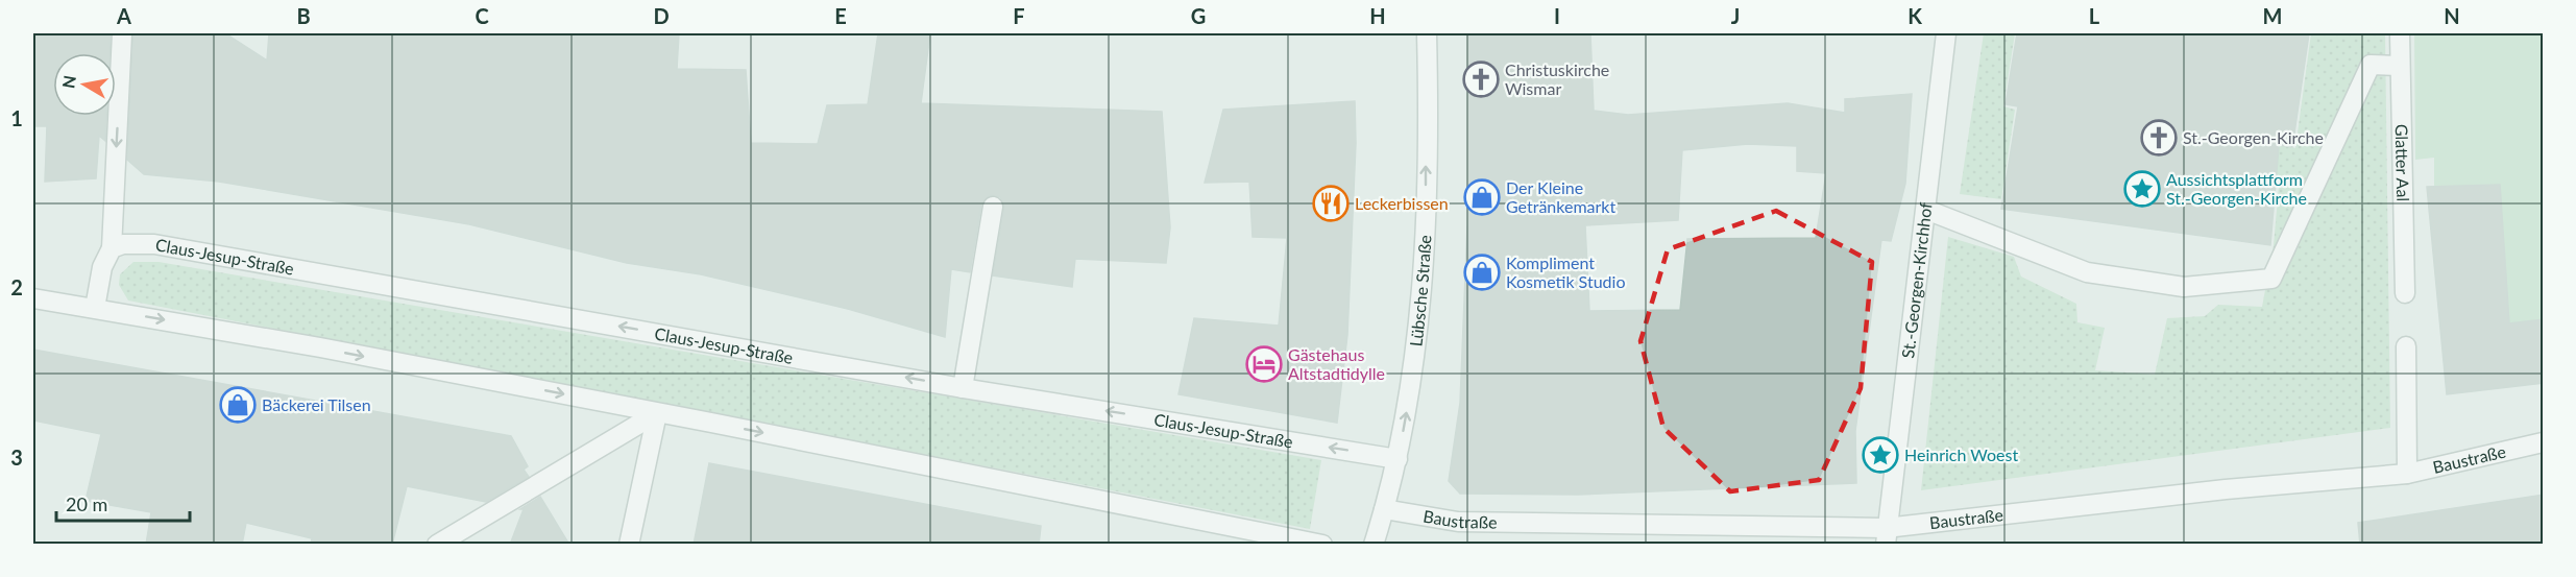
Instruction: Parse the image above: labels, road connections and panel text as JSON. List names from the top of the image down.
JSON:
{
  "streets": {
    "street": [
      "Glatter Aal",
      "Claus-Jesup-Straße",
      "St.-Georgen-Kirchhof",
      "Lübsche Straße",
      "Baustraße"
    ]
  },
  "crossings": [
    ["Claus-Jesup-Straße", "Lübsche Straße"],
    ["St.-Georgen-Kirchhof", "Baustraße"],
    ["Lübsche Straße", "Baustraße"]
  ],
  "one_way": ["Lübsche Straße"],
  "places": {
    "church": ["Christuskirche Wismar", "St.-Georgen-Kirche"],
    "place": ["Aussichtsplattform St.-Georgen-Kirche", "Heinrich Woest"],
    "shop": ["Der Kleine Getränkemarkt", "Kompliment Kosmetik Studio", "Bäckerei Tilsen"],
    "restaurant": ["Leckerbissen"],
    "hotel": ["Gästehaus Altstadtidylle"]
  },
  "scale_bar": "20 m",
  "north": "left",
  "grid": {
    "columns": [
      "A",
      "B",
      "C",
      "D",
      "E",
      "F",
      "G",
      "H",
      "I",
      "J",
      "K",
      "L",
      "M",
      "N"
    ],
    "rows": ["1", "2", "3"]
  }
}
